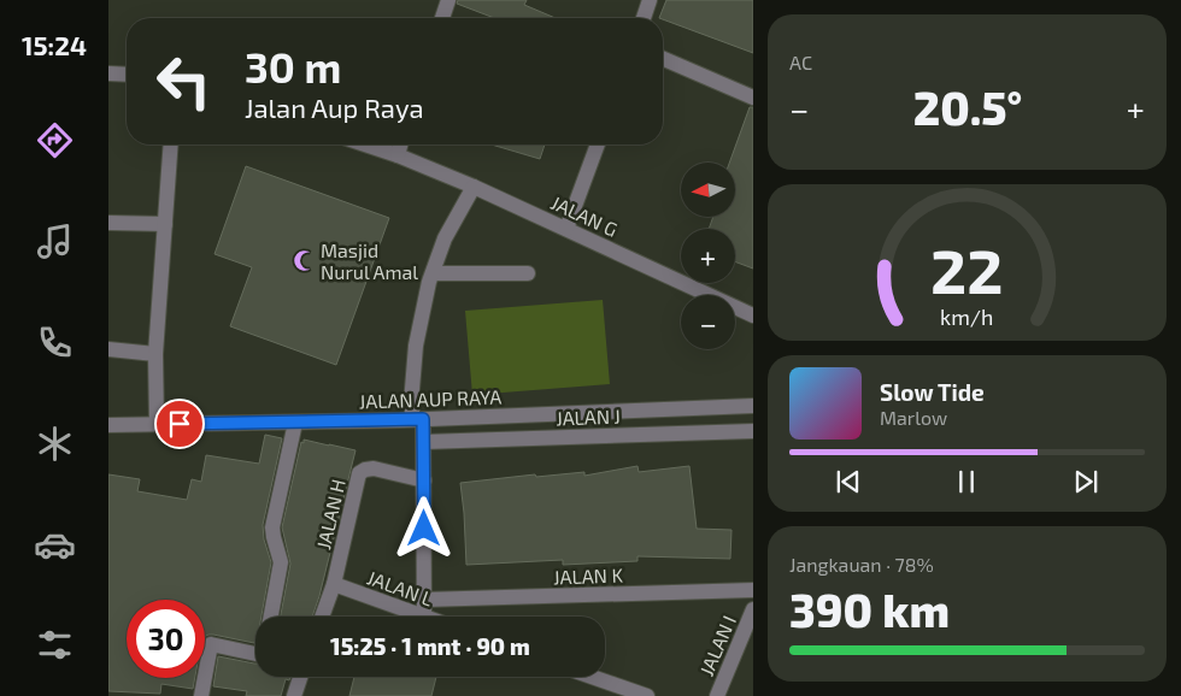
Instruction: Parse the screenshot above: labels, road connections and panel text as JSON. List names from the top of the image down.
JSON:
{
  "streets": {
    "street": [
      "JALAN G",
      "JALAN AUP RAYA",
      "JALAN J",
      "JALAN H",
      "JALAN K",
      "JALAN L",
      "JALAN I"
    ]
  },
  "crossings": [
    ["JALAN H", "JALAN L"]
  ],
  "places": {
    "mosque": ["Masjid Nurul Amal"]
  },
  "north": "left",
  "page": {
    "tabs": "15:24",
    "tile": [
      "AC",
      ["Jangkauan · 78%", "390 km"]
    ],
    "turn": ["30 m", "Jalan Aup Raya"],
    "heat": ["−", "20.5°", "+"],
    "map_buttons": ["+", "−"],
    "song": ["Slow Tide", "Marlow"],
    "limit": "30",
    "trip": "15:25 · 1 mnt · 90 m",
    "gauge": ["22", "km/h"]
  }
}
